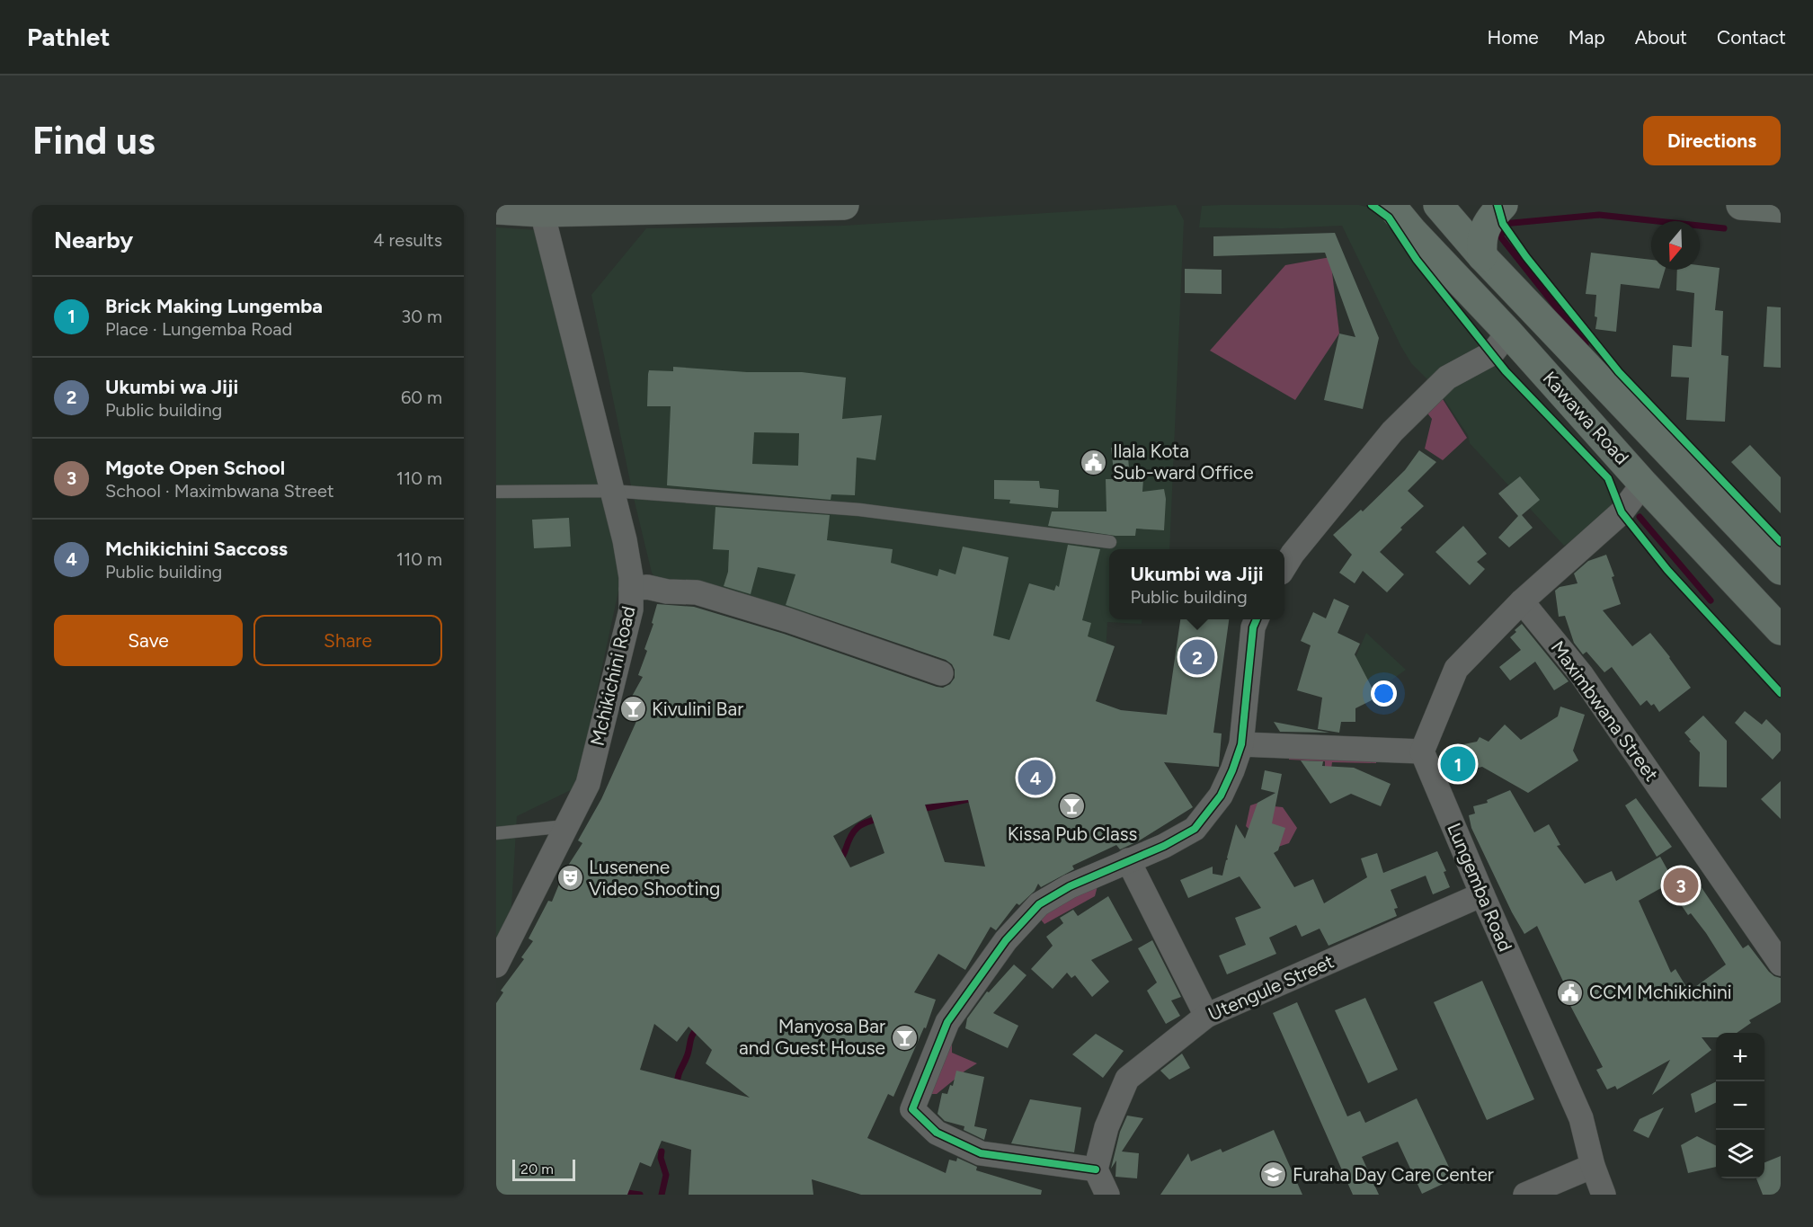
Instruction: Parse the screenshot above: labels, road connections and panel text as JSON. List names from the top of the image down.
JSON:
{
  "streets": {
    "main road": ["Kawawa Road"],
    "street": [
      "Mchikichini Road",
      "Maximbwana Street",
      "Lungemba Road",
      "Utengule Street"
    ]
  },
  "crossings": [
    ["Lungemba Road", "Utengule Street"]
  ],
  "places": {
    "public building": ["Ilala Kota Sub-ward Office", "CCM Mchikichini"],
    "bar": ["Kivulini Bar", "Kissa Pub Class", "Manyosa Bar and Guest House"],
    "theatre": ["Lusenene Video Shooting"],
    "school or university": ["Furaha Day Care Center"]
  },
  "scale_bar": "20 m",
  "north": "bottom",
  "page": {
    "header": "Pathlet",
    "nav": [
      "Home",
      "Map",
      "About",
      "Contact"
    ],
    "buttons": [
      "Directions",
      ["Save", "Share"]
    ],
    "title": "Find us",
    "heading": ["Nearby", "4 results"],
    "list": [
      {
        "mark": "1",
        "name": "Brick Making Lungemba",
        "note": "Place · Lungemba Road",
        "value": "30 m"
      },
      {
        "mark": "2",
        "name": "Ukumbi wa Jiji",
        "note": "Public building",
        "value": "60 m"
      },
      {
        "mark": "3",
        "name": "Mgote Open School",
        "note": "School · Maximbwana Street",
        "value": "110 m"
      },
      {
        "mark": "4",
        "name": "Mchikichini Saccoss",
        "note": "Public building",
        "value": "110 m"
      }
    ],
    "popup": ["Ukumbi wa Jiji", "Public building"],
    "pins": [
      "2",
      "1",
      "4",
      "3"
    ],
    "map_buttons": ["+", "−"],
    "scale": "20 m"
  }
}
